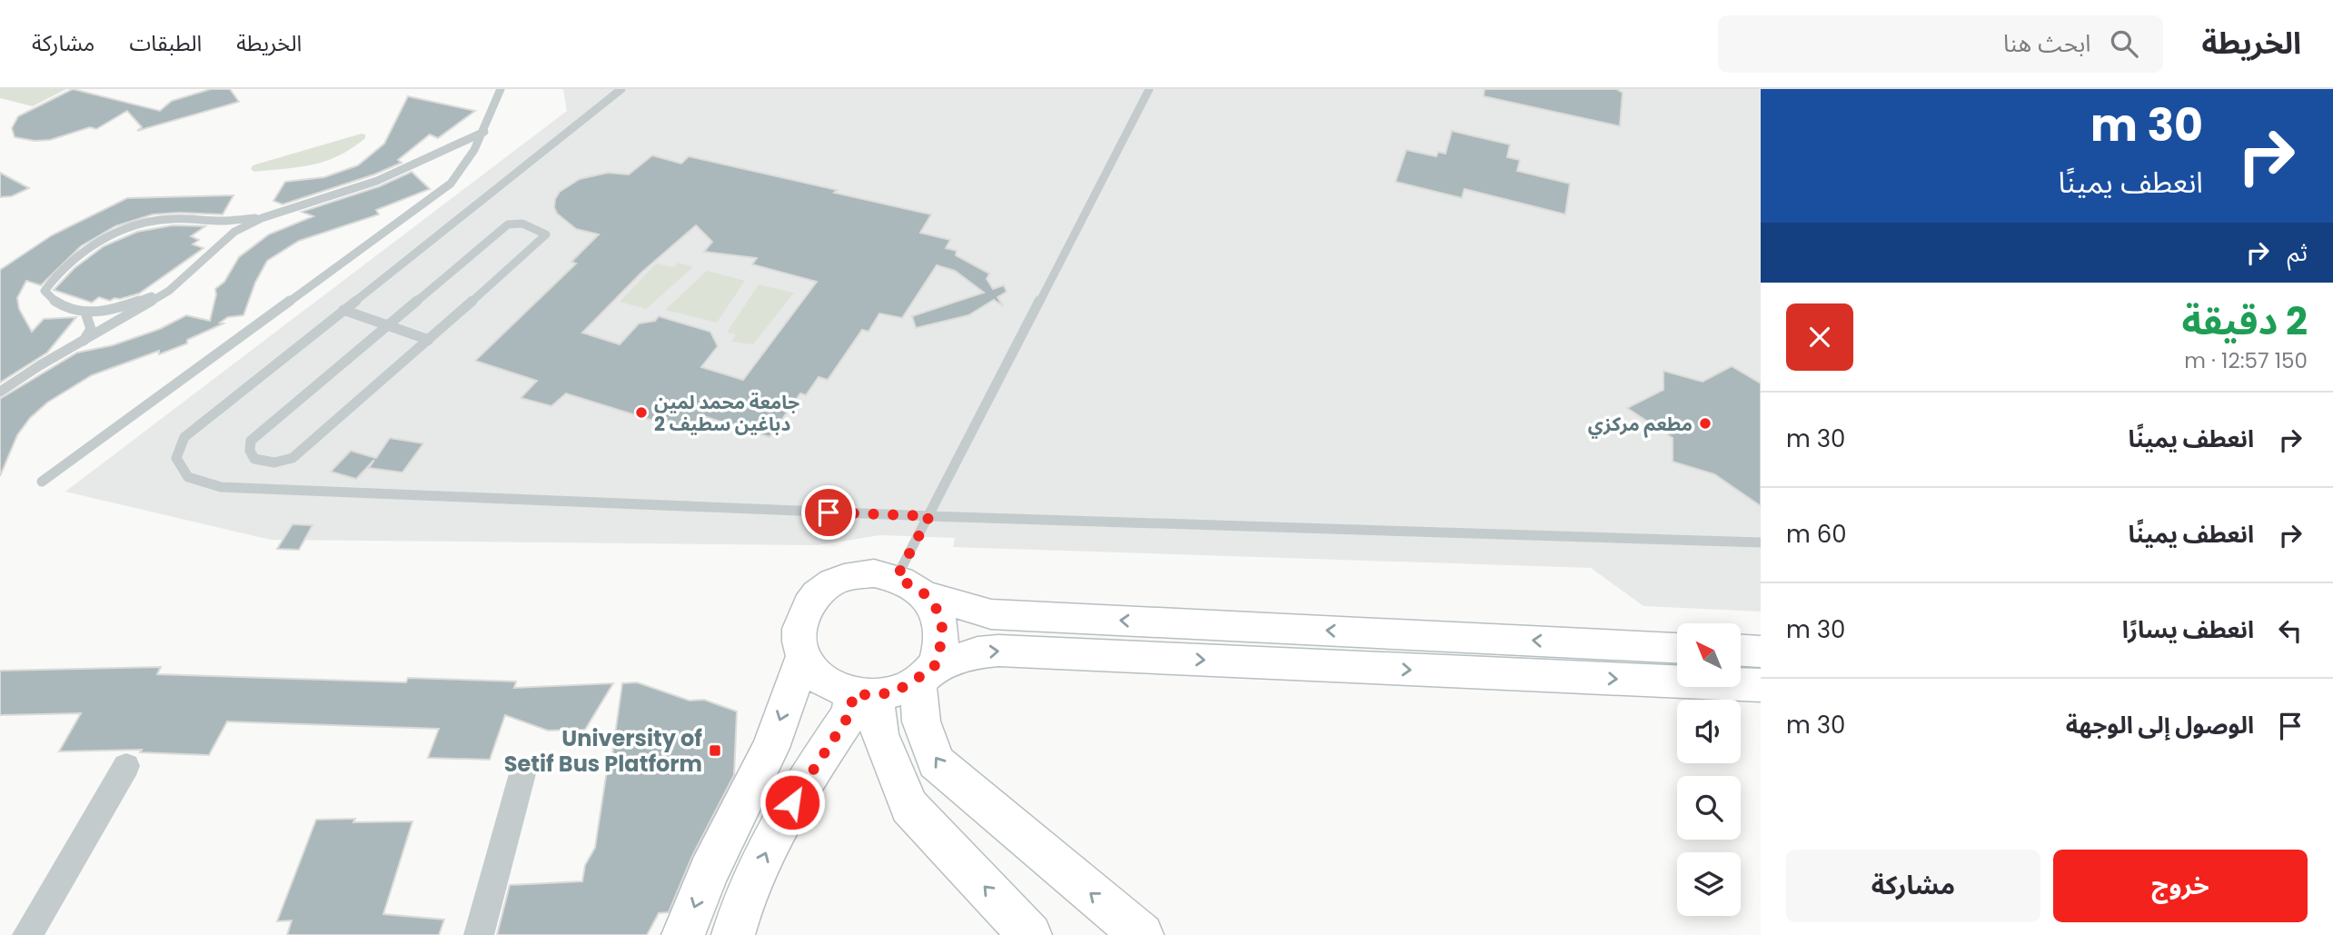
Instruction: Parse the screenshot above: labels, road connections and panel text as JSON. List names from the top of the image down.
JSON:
{
  "places": {
    "other": ["جامعة محمد لمين دباغين سطيف 2", "مطعم مركزي"],
    "transit": ["University of Setif Bus Platform"]
  },
  "north": "top left",
  "page": {
    "header": "الخريطة",
    "search": "ابحث هنا",
    "nav": ["الخريطة", "الطبقات", "مشاركة"],
    "turn": ["30 m", "انعطف يمينًا"],
    "then": "ثم",
    "heading": ["2 دقيقة", "150 m · 12:57"],
    "list": [
      {
        "name": "انعطف يمينًا",
        "value": "30 m"
      },
      {
        "name": "انعطف يمينًا",
        "value": "60 m"
      },
      {
        "name": "انعطف يسارًا",
        "value": "30 m"
      },
      {
        "name": "الوصول إلى الوجهة",
        "value": "30 m"
      }
    ],
    "buttons": ["خروج", "مشاركة"]
  }
}
